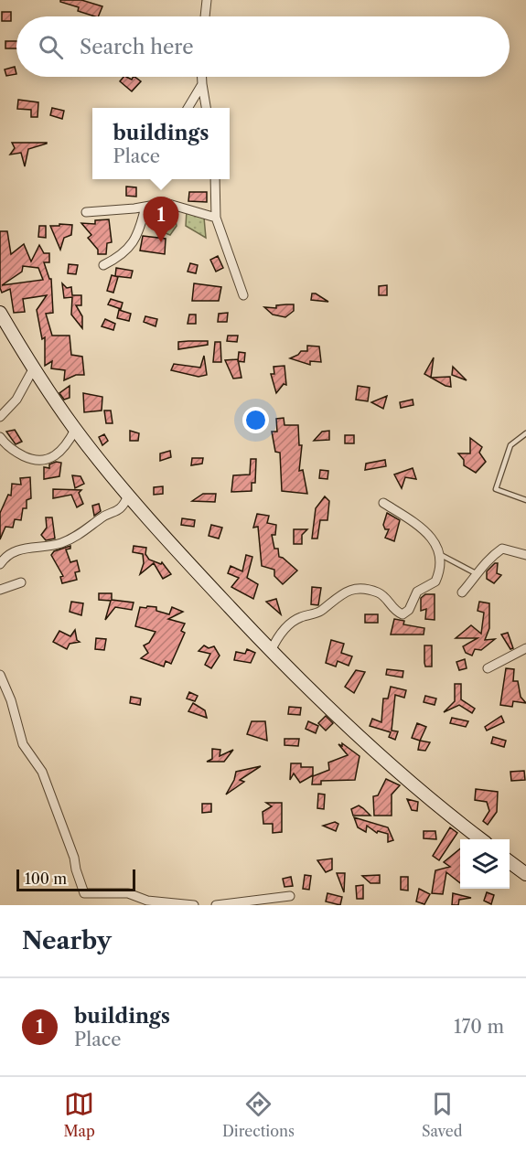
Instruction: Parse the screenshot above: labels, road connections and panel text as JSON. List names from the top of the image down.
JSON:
{
  "scale_bar": "100 m",
  "page": {
    "search": "Search here",
    "popup": ["buildings", "Place"],
    "pins": "1",
    "scale": "100 m",
    "heading": "Nearby",
    "list": [
      {
        "mark": "1",
        "name": "buildings",
        "note": "Place",
        "value": "170 m"
      }
    ],
    "nav": ["Map", "Directions", "Saved"]
  }
}
